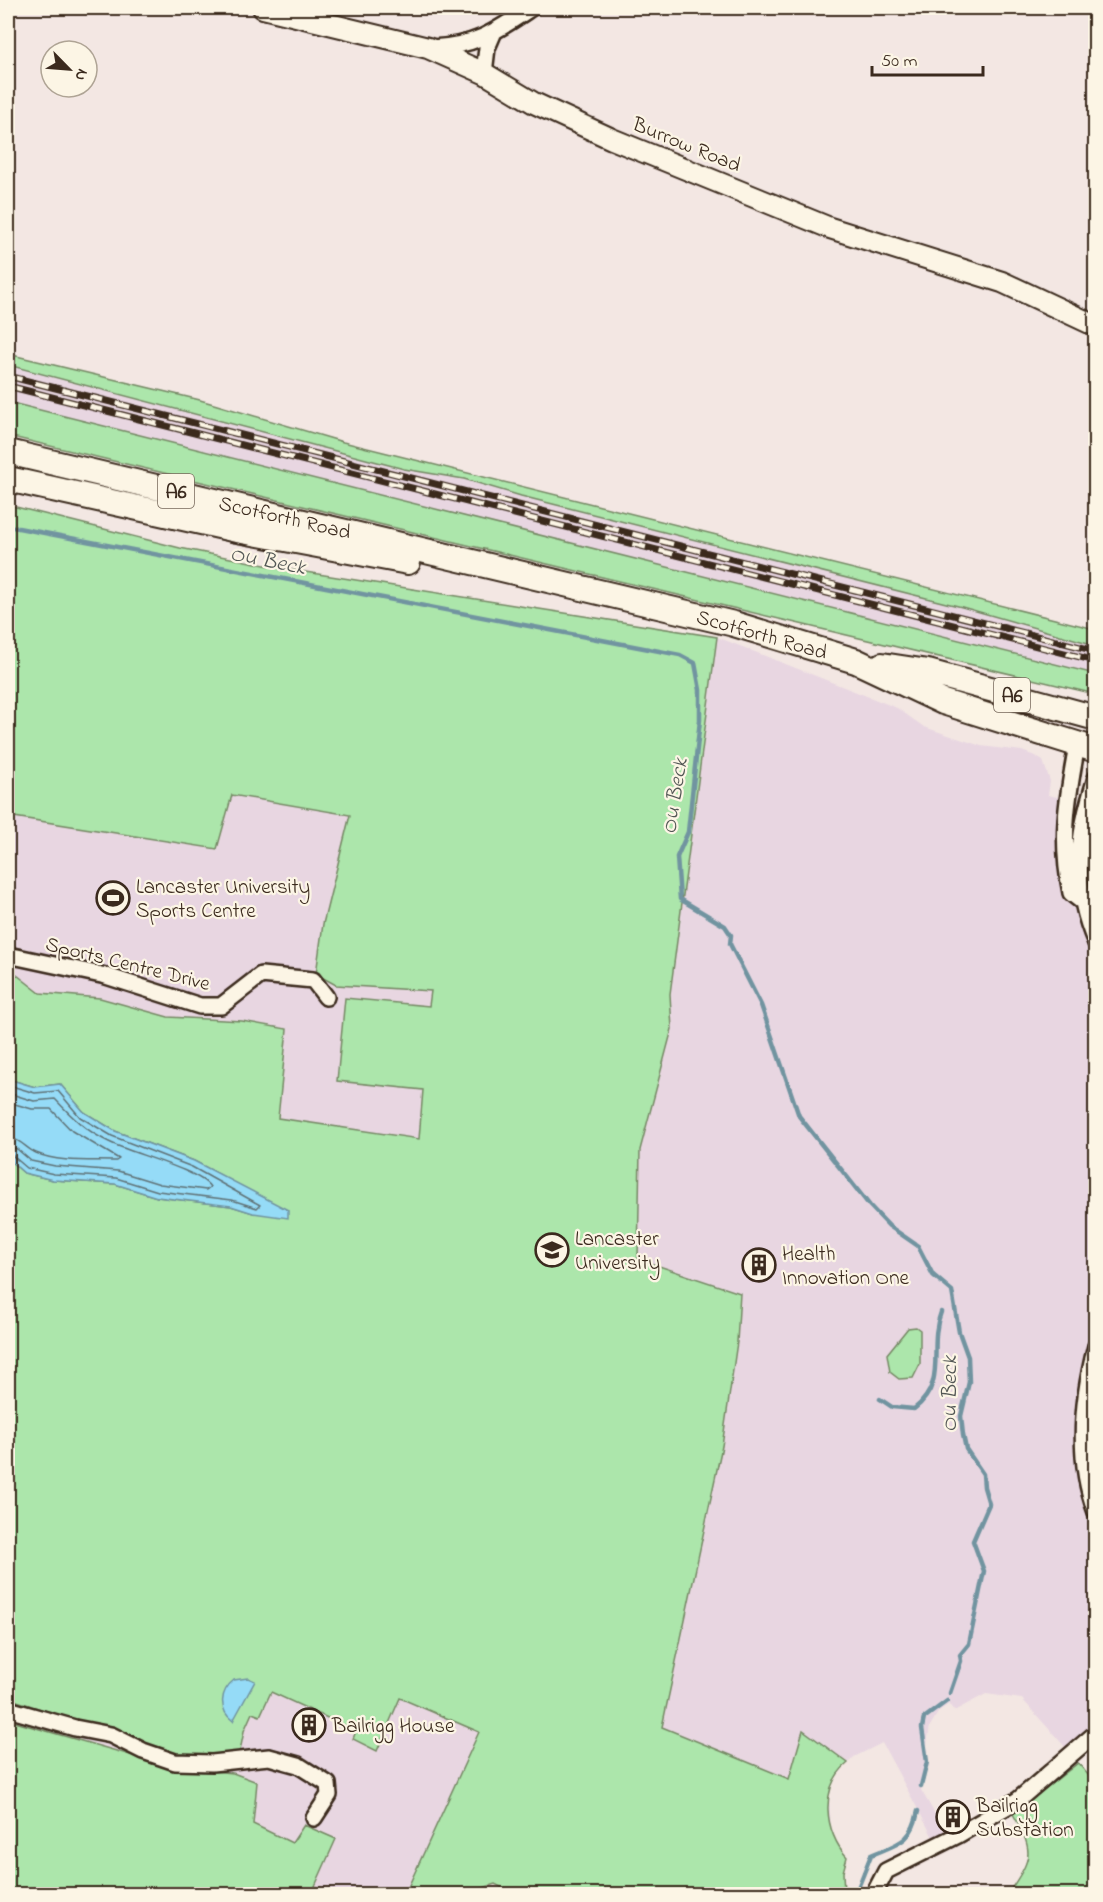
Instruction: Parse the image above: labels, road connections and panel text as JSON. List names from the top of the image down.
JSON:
{
  "streets": {
    "main road": ["A6", "Scotforth Road"],
    "street": ["Burrow Road", "Sports Centre Drive"]
  },
  "water": ["Ou Beck"],
  "places": {
    "sports": ["Lancaster University Sports Centre"],
    "school or university": ["Lancaster University"],
    "building": ["Health Innovation One", "Bailrigg House", "Bailrigg Substation"]
  },
  "scale_bar": "50 m",
  "north": "bottom right"
}
